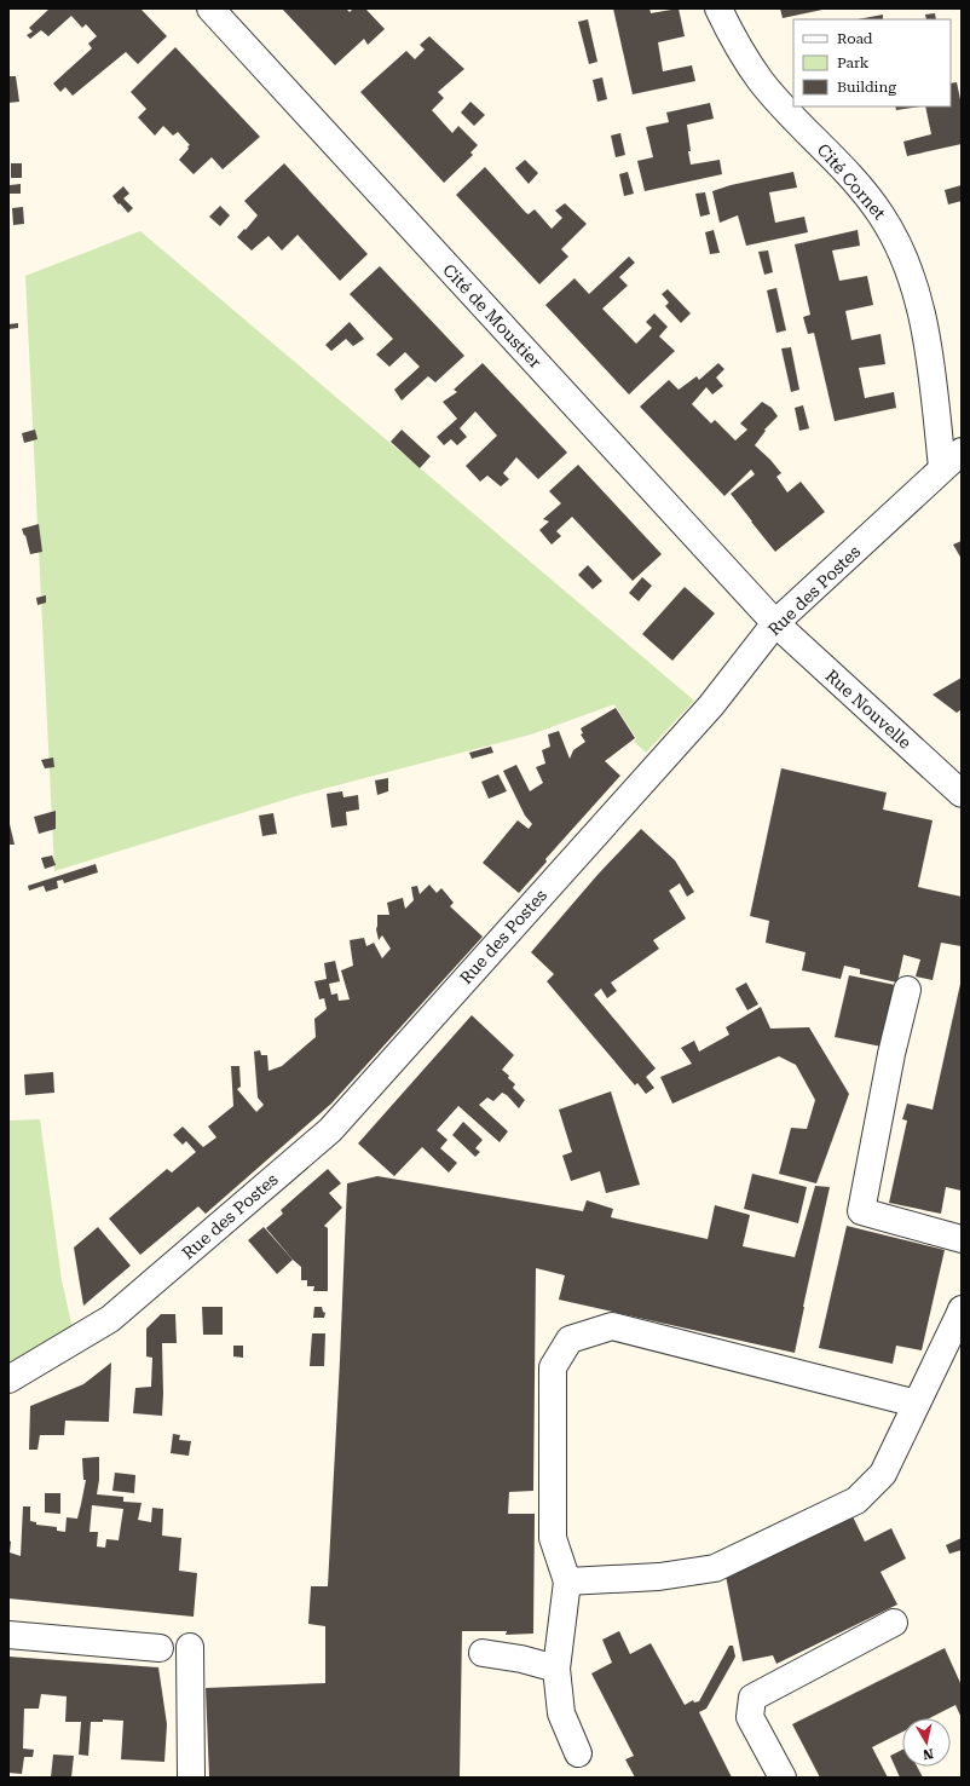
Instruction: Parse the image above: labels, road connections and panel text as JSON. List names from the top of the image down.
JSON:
{
  "streets": {
    "street": [
      "Cité Cornet",
      "Cité de Moustier",
      "Rue des Postes",
      "Rue Nouvelle"
    ]
  },
  "crossings": [
    ["Cité Cornet", "Rue des Postes"],
    ["Cité de Moustier", "Rue des Postes"],
    ["Cité de Moustier", "Rue Nouvelle"],
    ["Rue des Postes", "Rue Nouvelle"]
  ],
  "legend": ["Road", "Park", "Building"],
  "north": "bottom"
}
